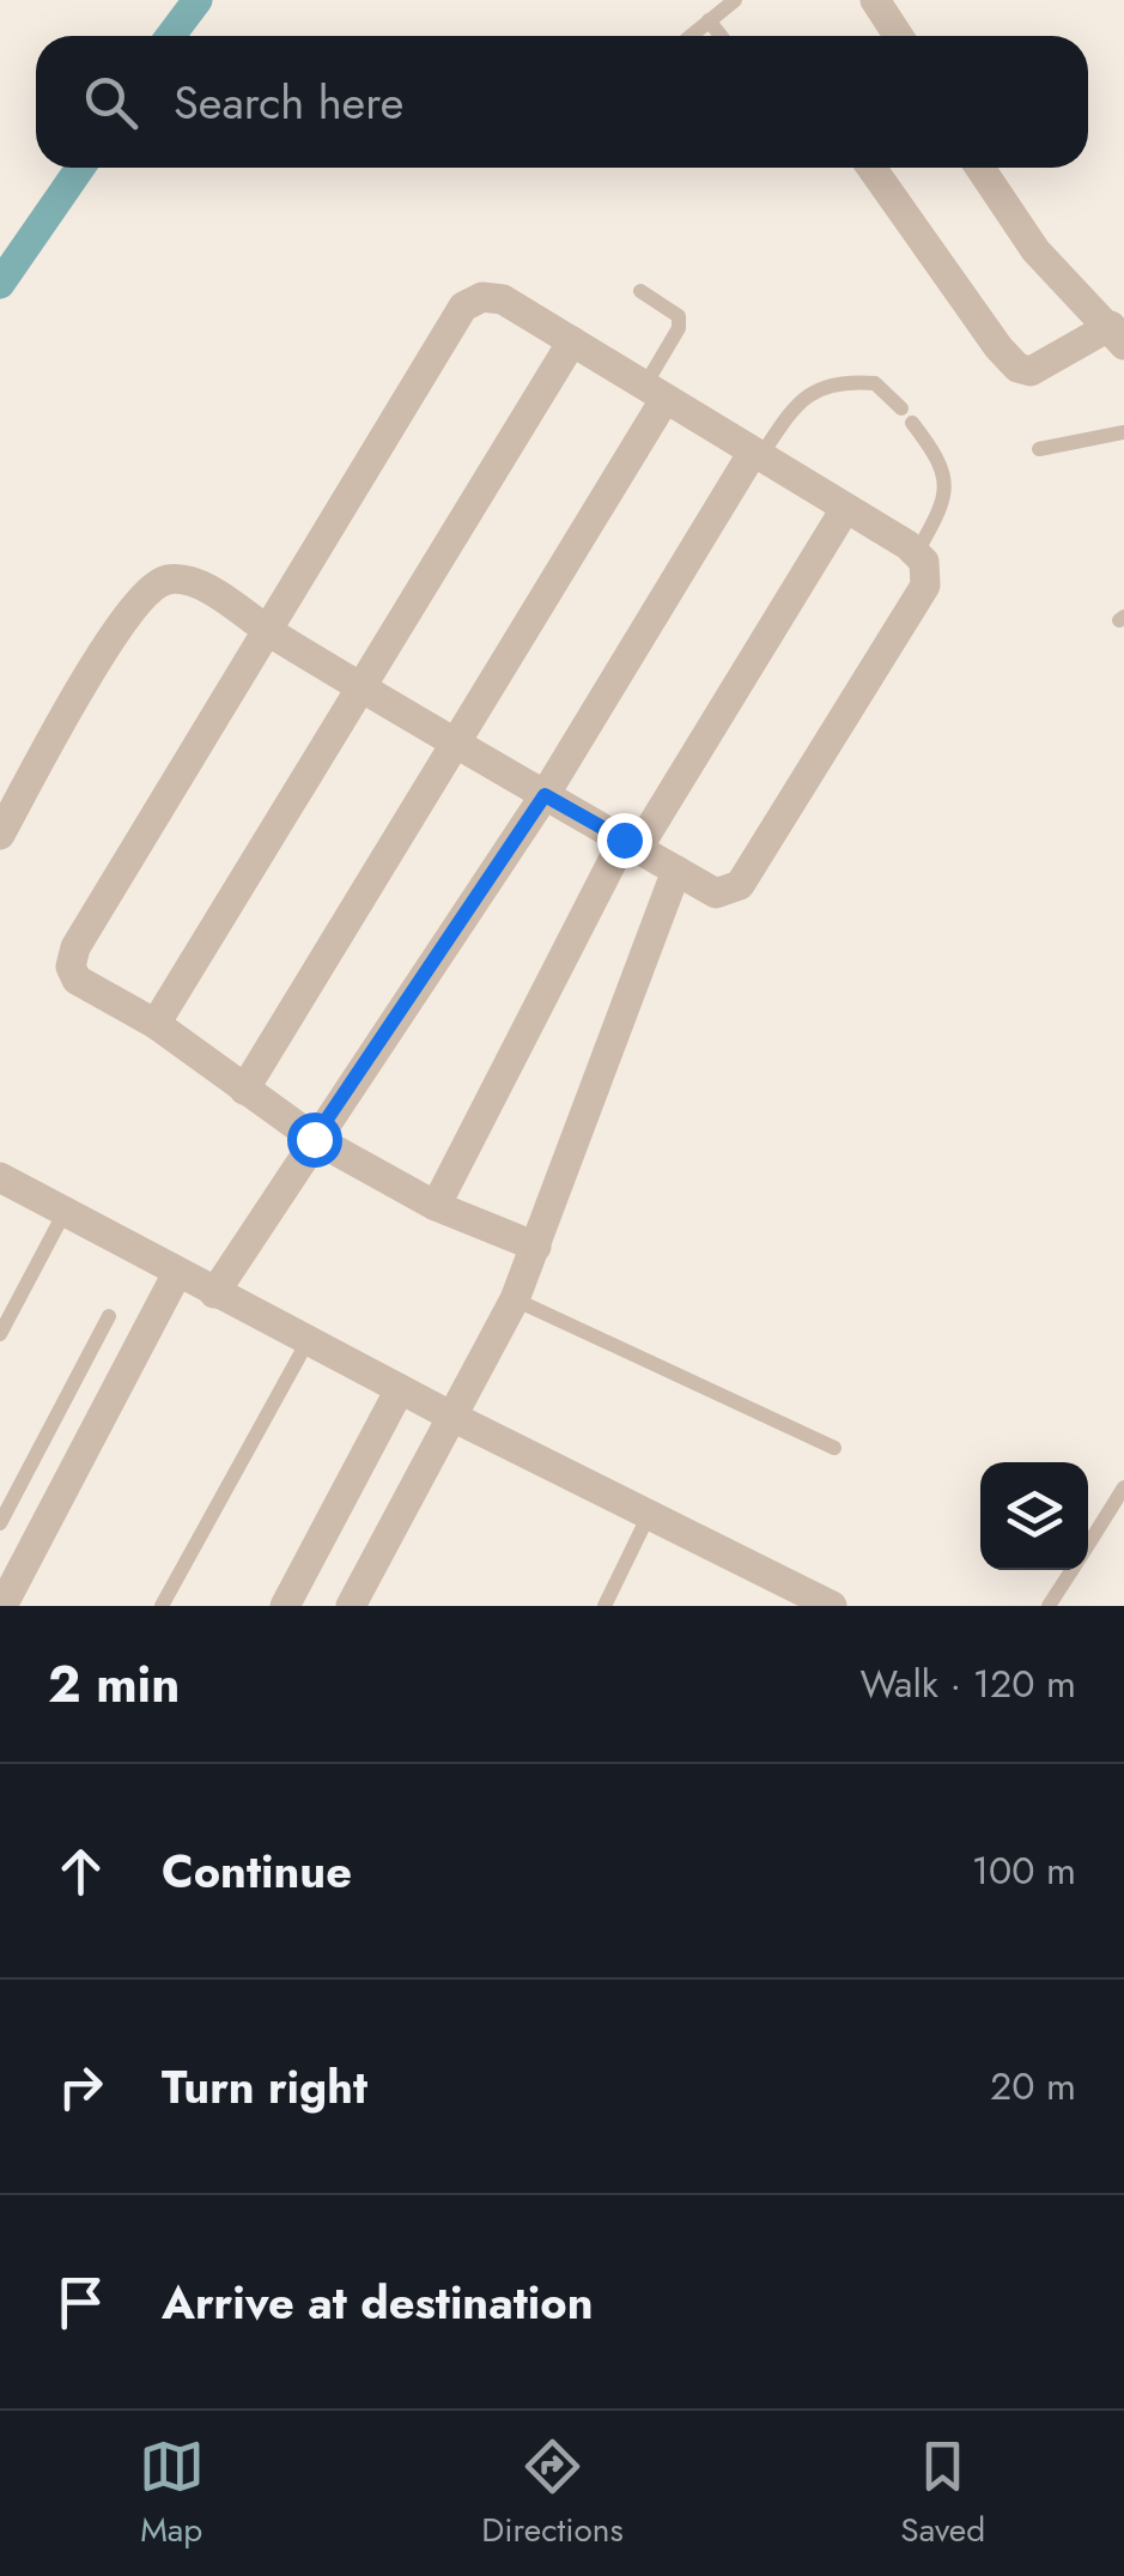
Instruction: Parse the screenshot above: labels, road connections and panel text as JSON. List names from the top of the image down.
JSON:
{
  "page": {
    "search": "Search here",
    "heading": ["2 min", "Walk · 120 m"],
    "list": [
      ["Continue", "100 m"],
      ["Turn right", "20 m"],
      "Arrive at destination"
    ],
    "nav": ["Map", "Directions", "Saved"]
  }
}
